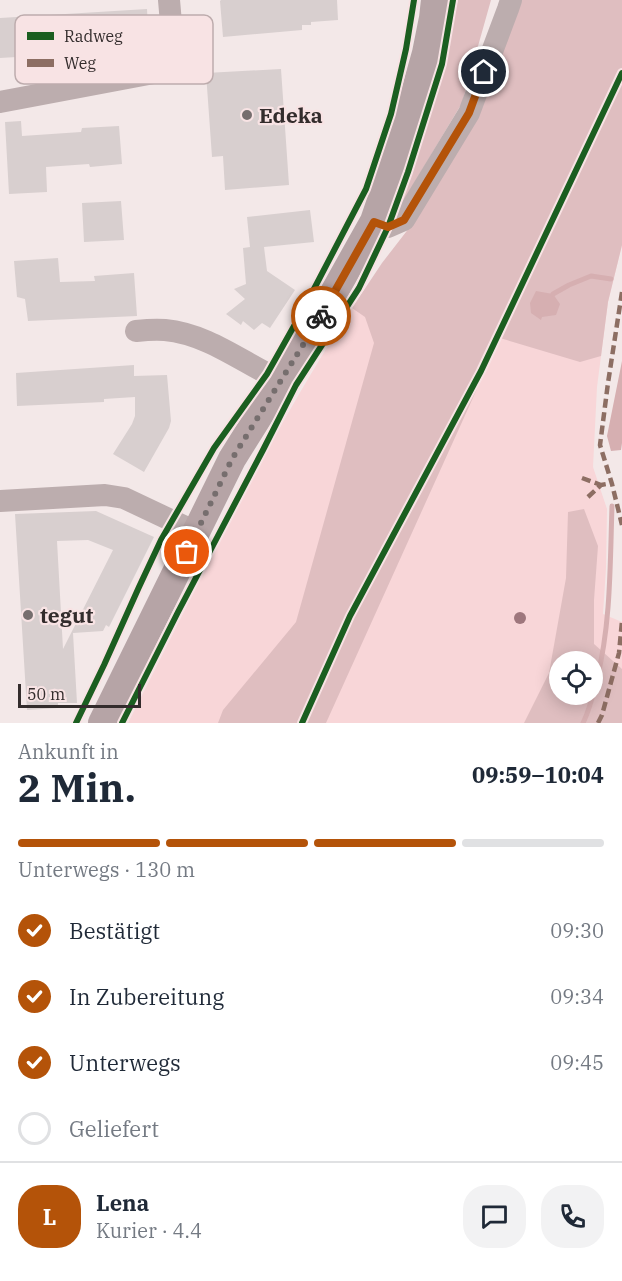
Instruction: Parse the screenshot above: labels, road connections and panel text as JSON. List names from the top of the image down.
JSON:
{
  "places": ["Edeka", "tegut"],
  "legend": ["Radweg", "Weg"],
  "scale_bar": "50 m",
  "page": {
    "scale": "50 m",
    "heading": ["2 Min.", "Ankunft in", "09:59–10:04"],
    "panel": ["Lena", "Kurier · 4.4"],
    "bar": "Unterwegs · 130 m",
    "list": [
      ["Bestätigt", "09:30"],
      ["In Zubereitung", "09:34"],
      ["Unterwegs", "09:45"],
      "Geliefert"
    ],
    "round": "L"
  }
}
